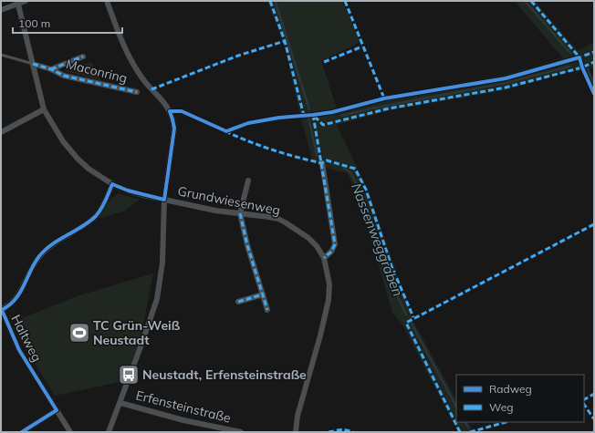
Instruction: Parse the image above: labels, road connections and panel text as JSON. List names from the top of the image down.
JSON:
{
  "streets": {
    "street": [
      "Maconring",
      "Grundwiesenweg",
      "Haltweg",
      "Erfensteinstraße"
    ]
  },
  "crossings": [
    ["Grundwiesenweg", "Haltweg"]
  ],
  "water": ["Nassenweggraben"],
  "places": {
    "sports": ["TC Grün-Weiß Neustadt"],
    "bus stop": ["Neustadt, Erfensteinstraße"]
  },
  "legend": ["Radweg", "Weg"],
  "scale_bar": "100 m"
}
